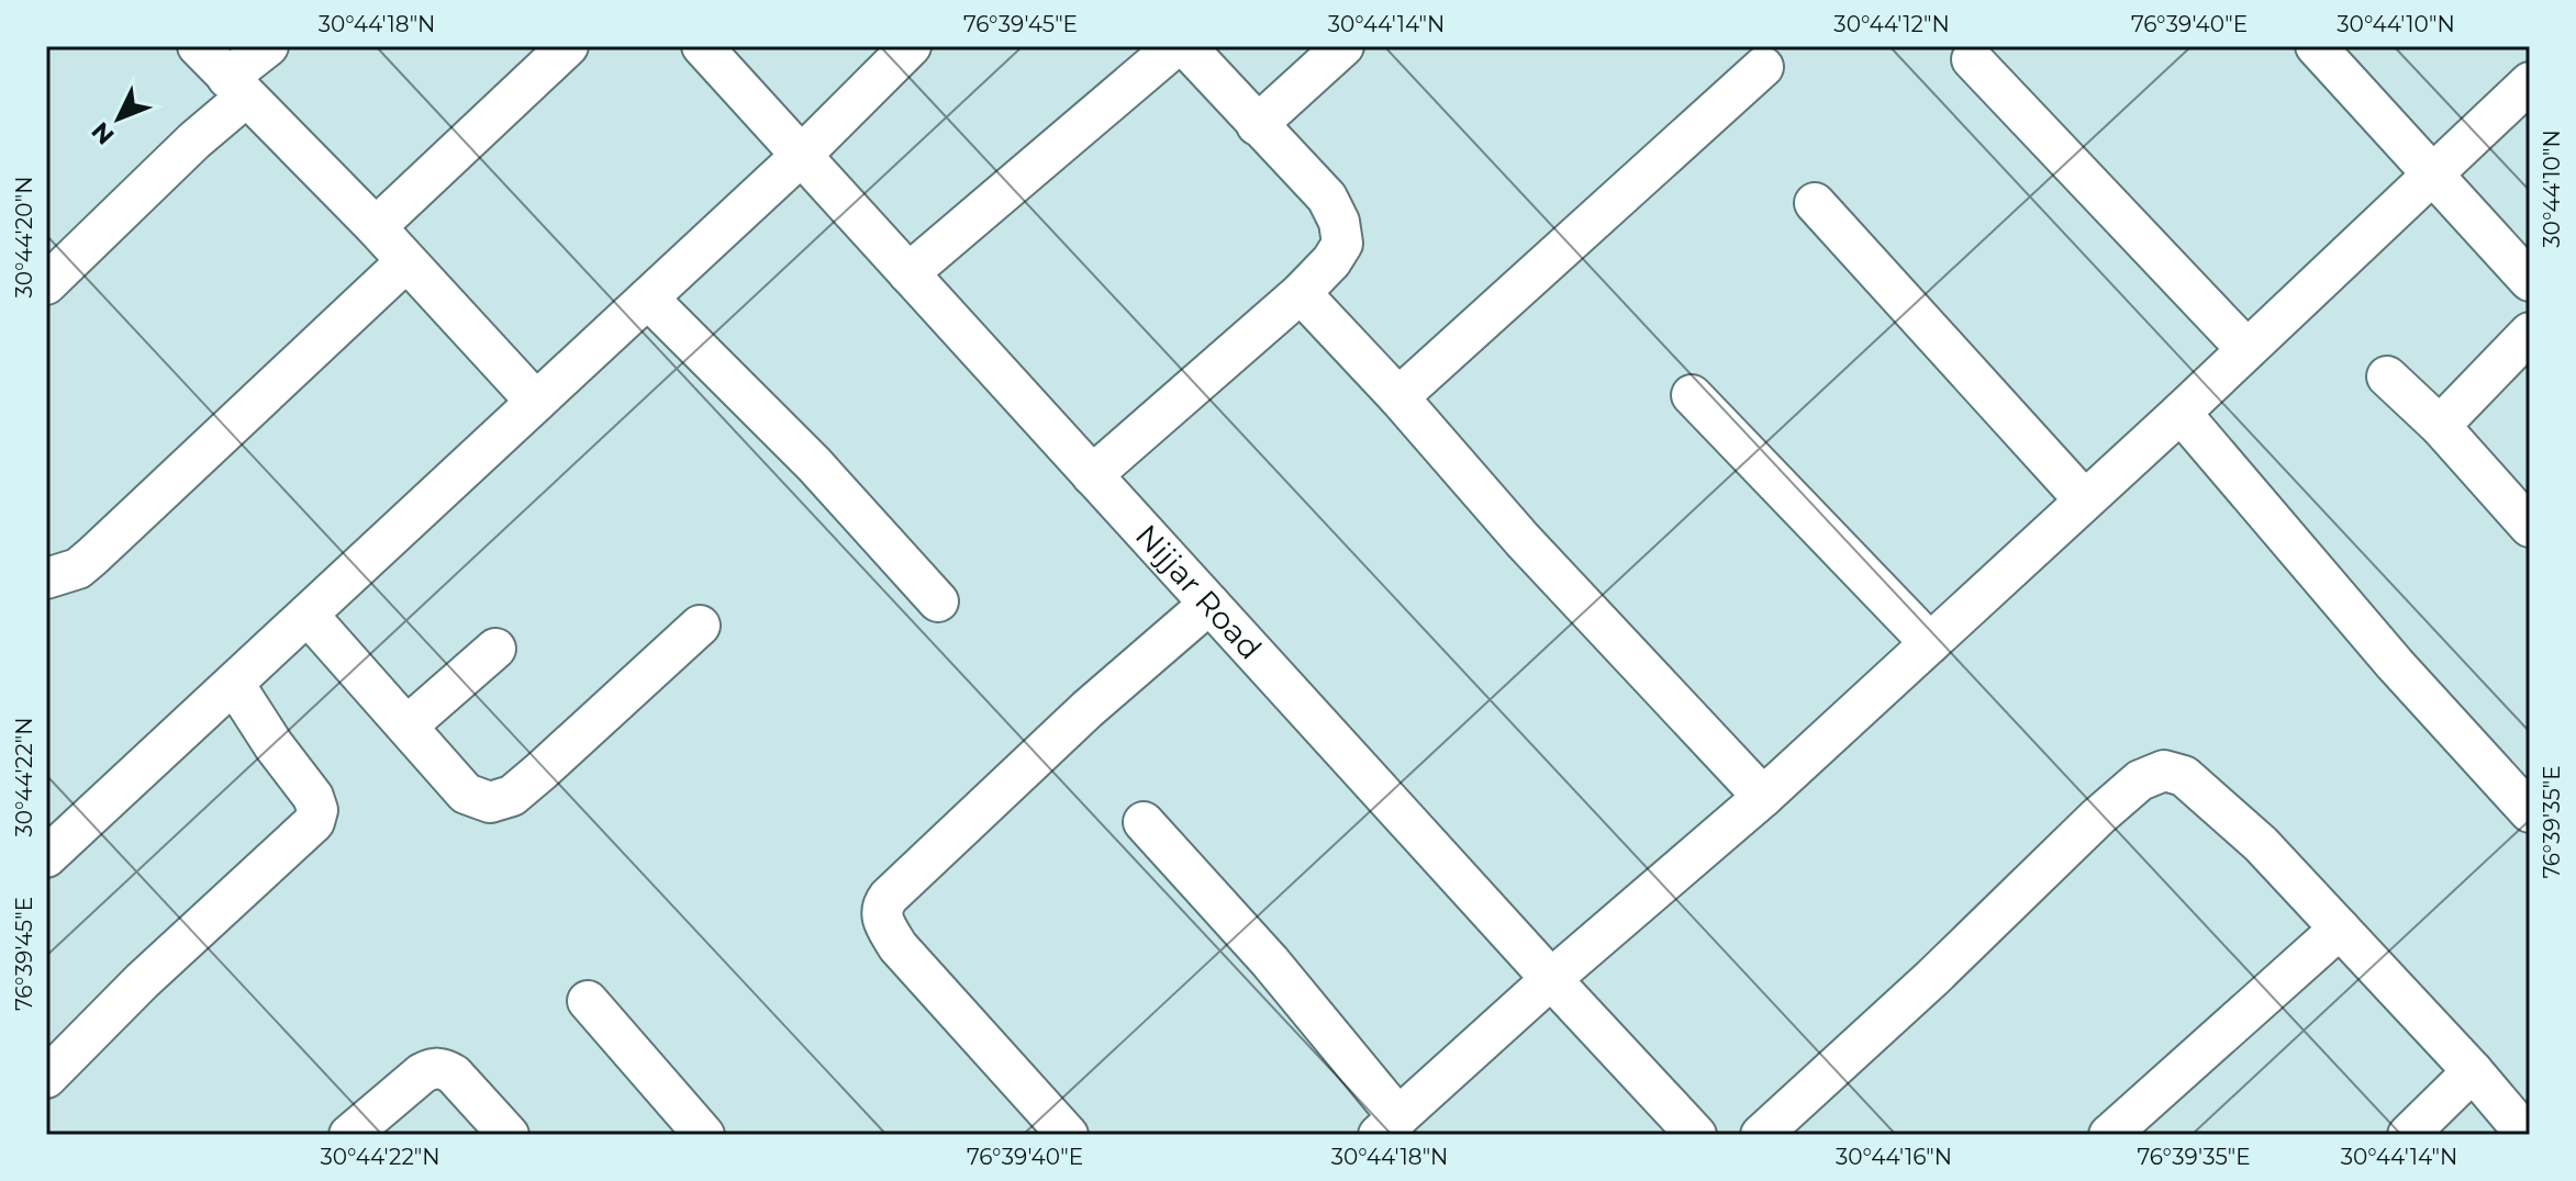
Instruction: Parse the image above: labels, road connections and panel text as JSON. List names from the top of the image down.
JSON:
{
  "streets": {
    "street": ["Nijjar Road"]
  },
  "north": "bottom left",
  "coordinates": [
    "30°44'18\"N",
    "76°39'45\"E",
    "30°44'14\"N",
    "30°44'12\"N",
    "76°39'40\"E",
    "30°44'10\"N",
    "30°44'20\"N",
    "30°44'22\"N",
    "76°39'35\"E",
    "30°44'16\"N"
  ]
}
